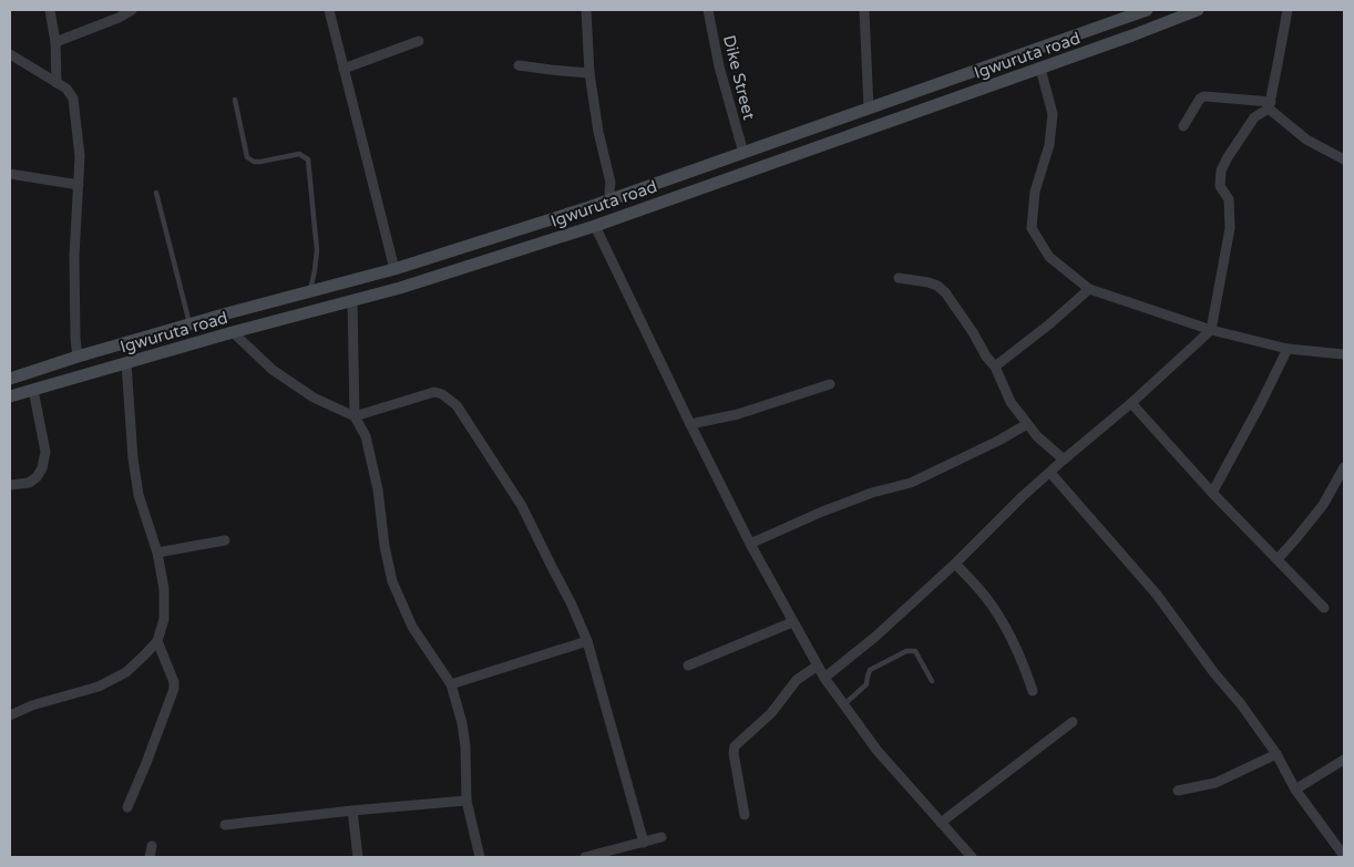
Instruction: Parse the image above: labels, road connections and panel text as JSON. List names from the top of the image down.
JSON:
{
  "streets": {
    "main road": ["Igwuruta road"],
    "street": ["Dike Street"]
  },
  "crossings": [
    ["Igwuruta road", "Dike Street"]
  ]
}
